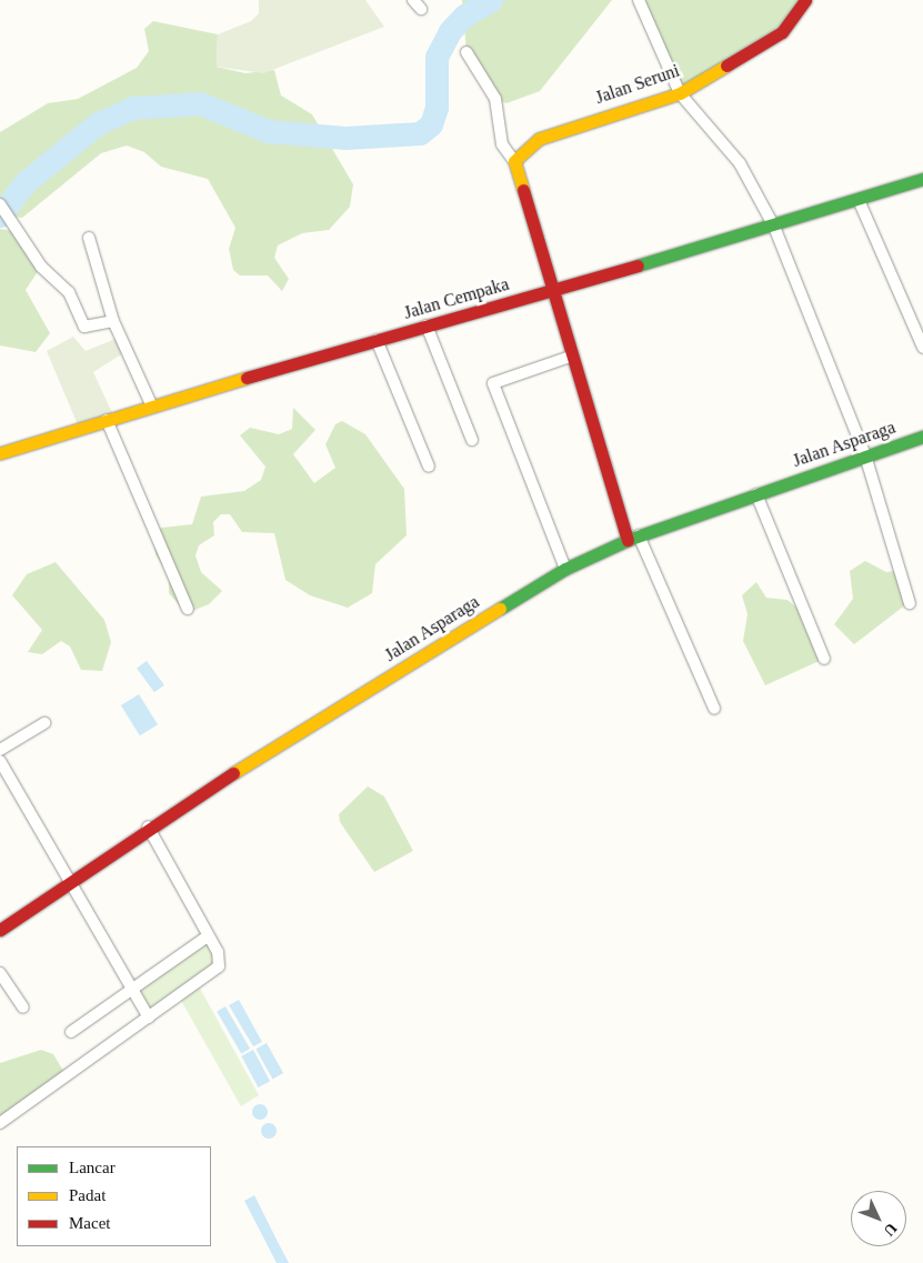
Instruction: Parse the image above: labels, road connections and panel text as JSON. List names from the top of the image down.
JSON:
{
  "streets": {
    "street": ["Jalan Seruni", "Jalan Cempaka", "Jalan Asparaga"]
  },
  "legend": ["Lancar", "Padat", "Macet"],
  "north": "bottom right"
}
